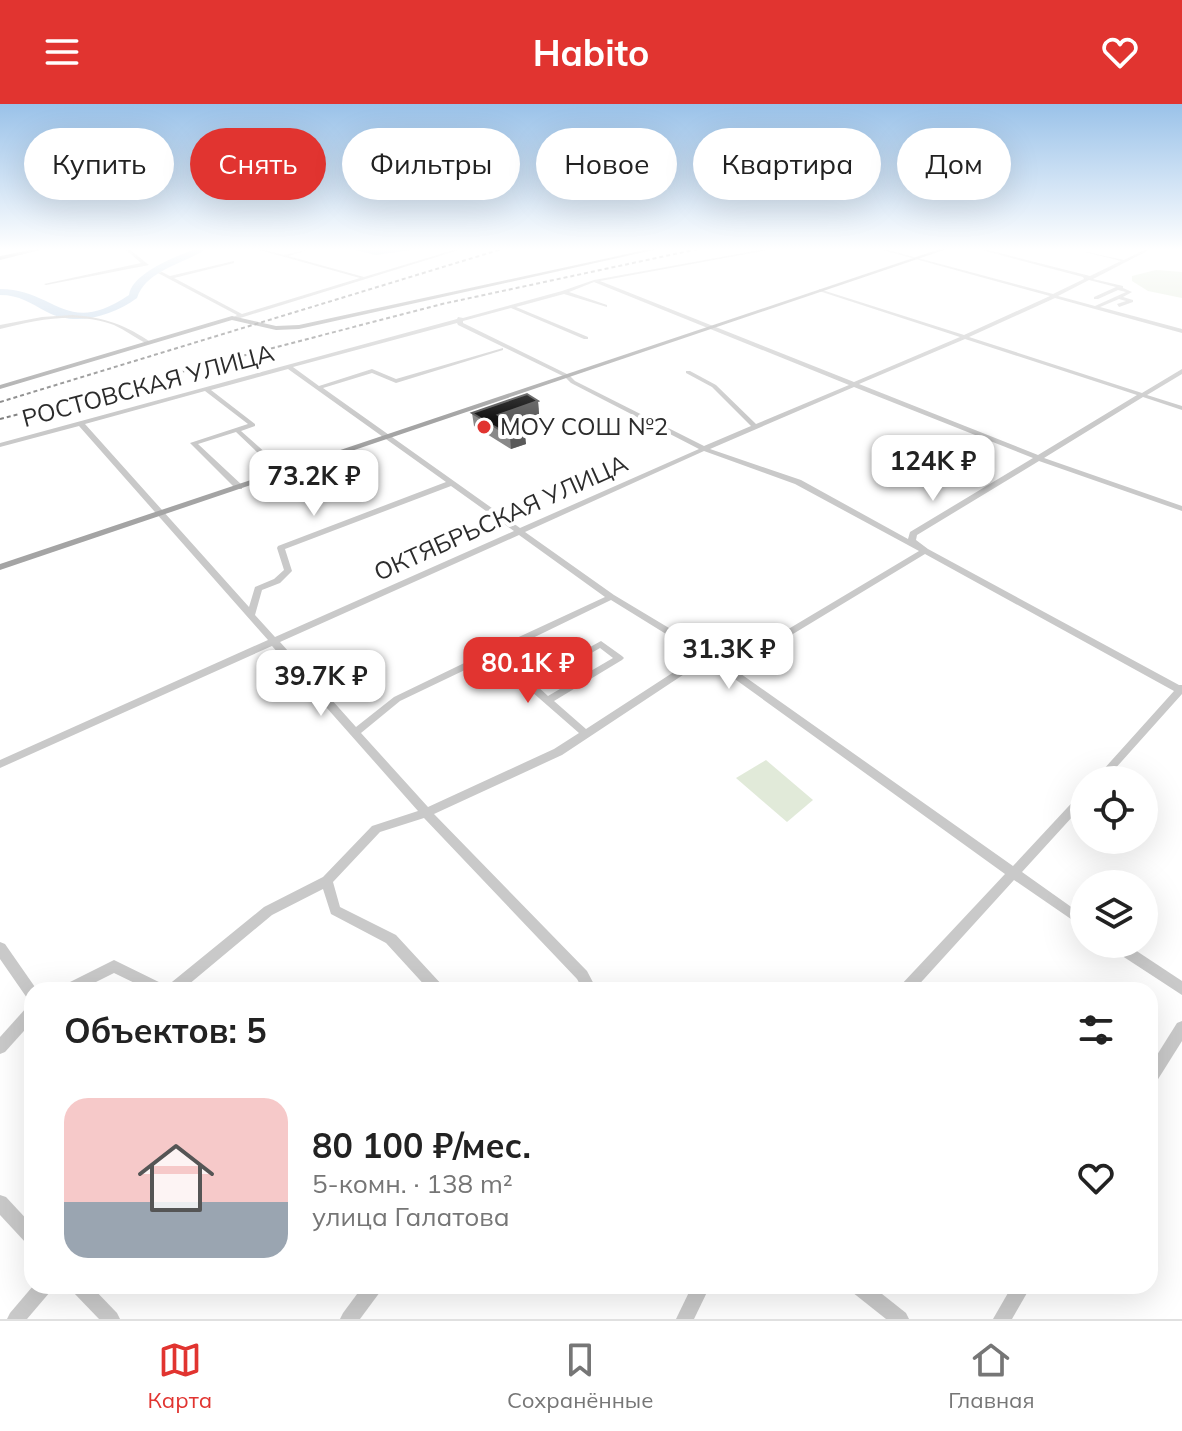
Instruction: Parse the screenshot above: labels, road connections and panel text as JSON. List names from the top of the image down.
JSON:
{
  "streets": {
    "street": ["РОСТОВСКАЯ УЛИЦА", "ОКТЯБРЬСКАЯ УЛИЦА"]
  },
  "places": ["МОУ СОШ №2"],
  "page": {
    "header": "Habito",
    "chip": [
      "Купить",
      "Снять",
      "Фильтры",
      "Новое",
      "Квартира",
      "Дом"
    ],
    "price": [
      "124K ₽",
      "73.2K ₽",
      "31.3K ₽",
      "80.1K ₽",
      "39.7K ₽"
    ],
    "heading": "Объектов: 5",
    "list": [
      {
        "name": "80 100 ₽/мес.",
        "note": "5-комн. · 138 m² · улица Галатова"
      }
    ],
    "tabs": ["Карта", "Сохранённые", "Главная"]
  }
}
